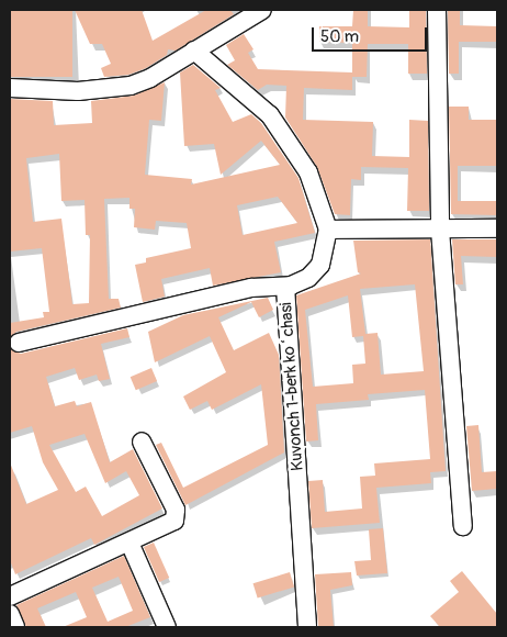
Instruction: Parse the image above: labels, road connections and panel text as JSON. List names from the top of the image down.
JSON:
{
  "streets": {
    "street": ["Kuvonch 1-berk koʻchasi"]
  },
  "scale_bar": "50 m"
}
